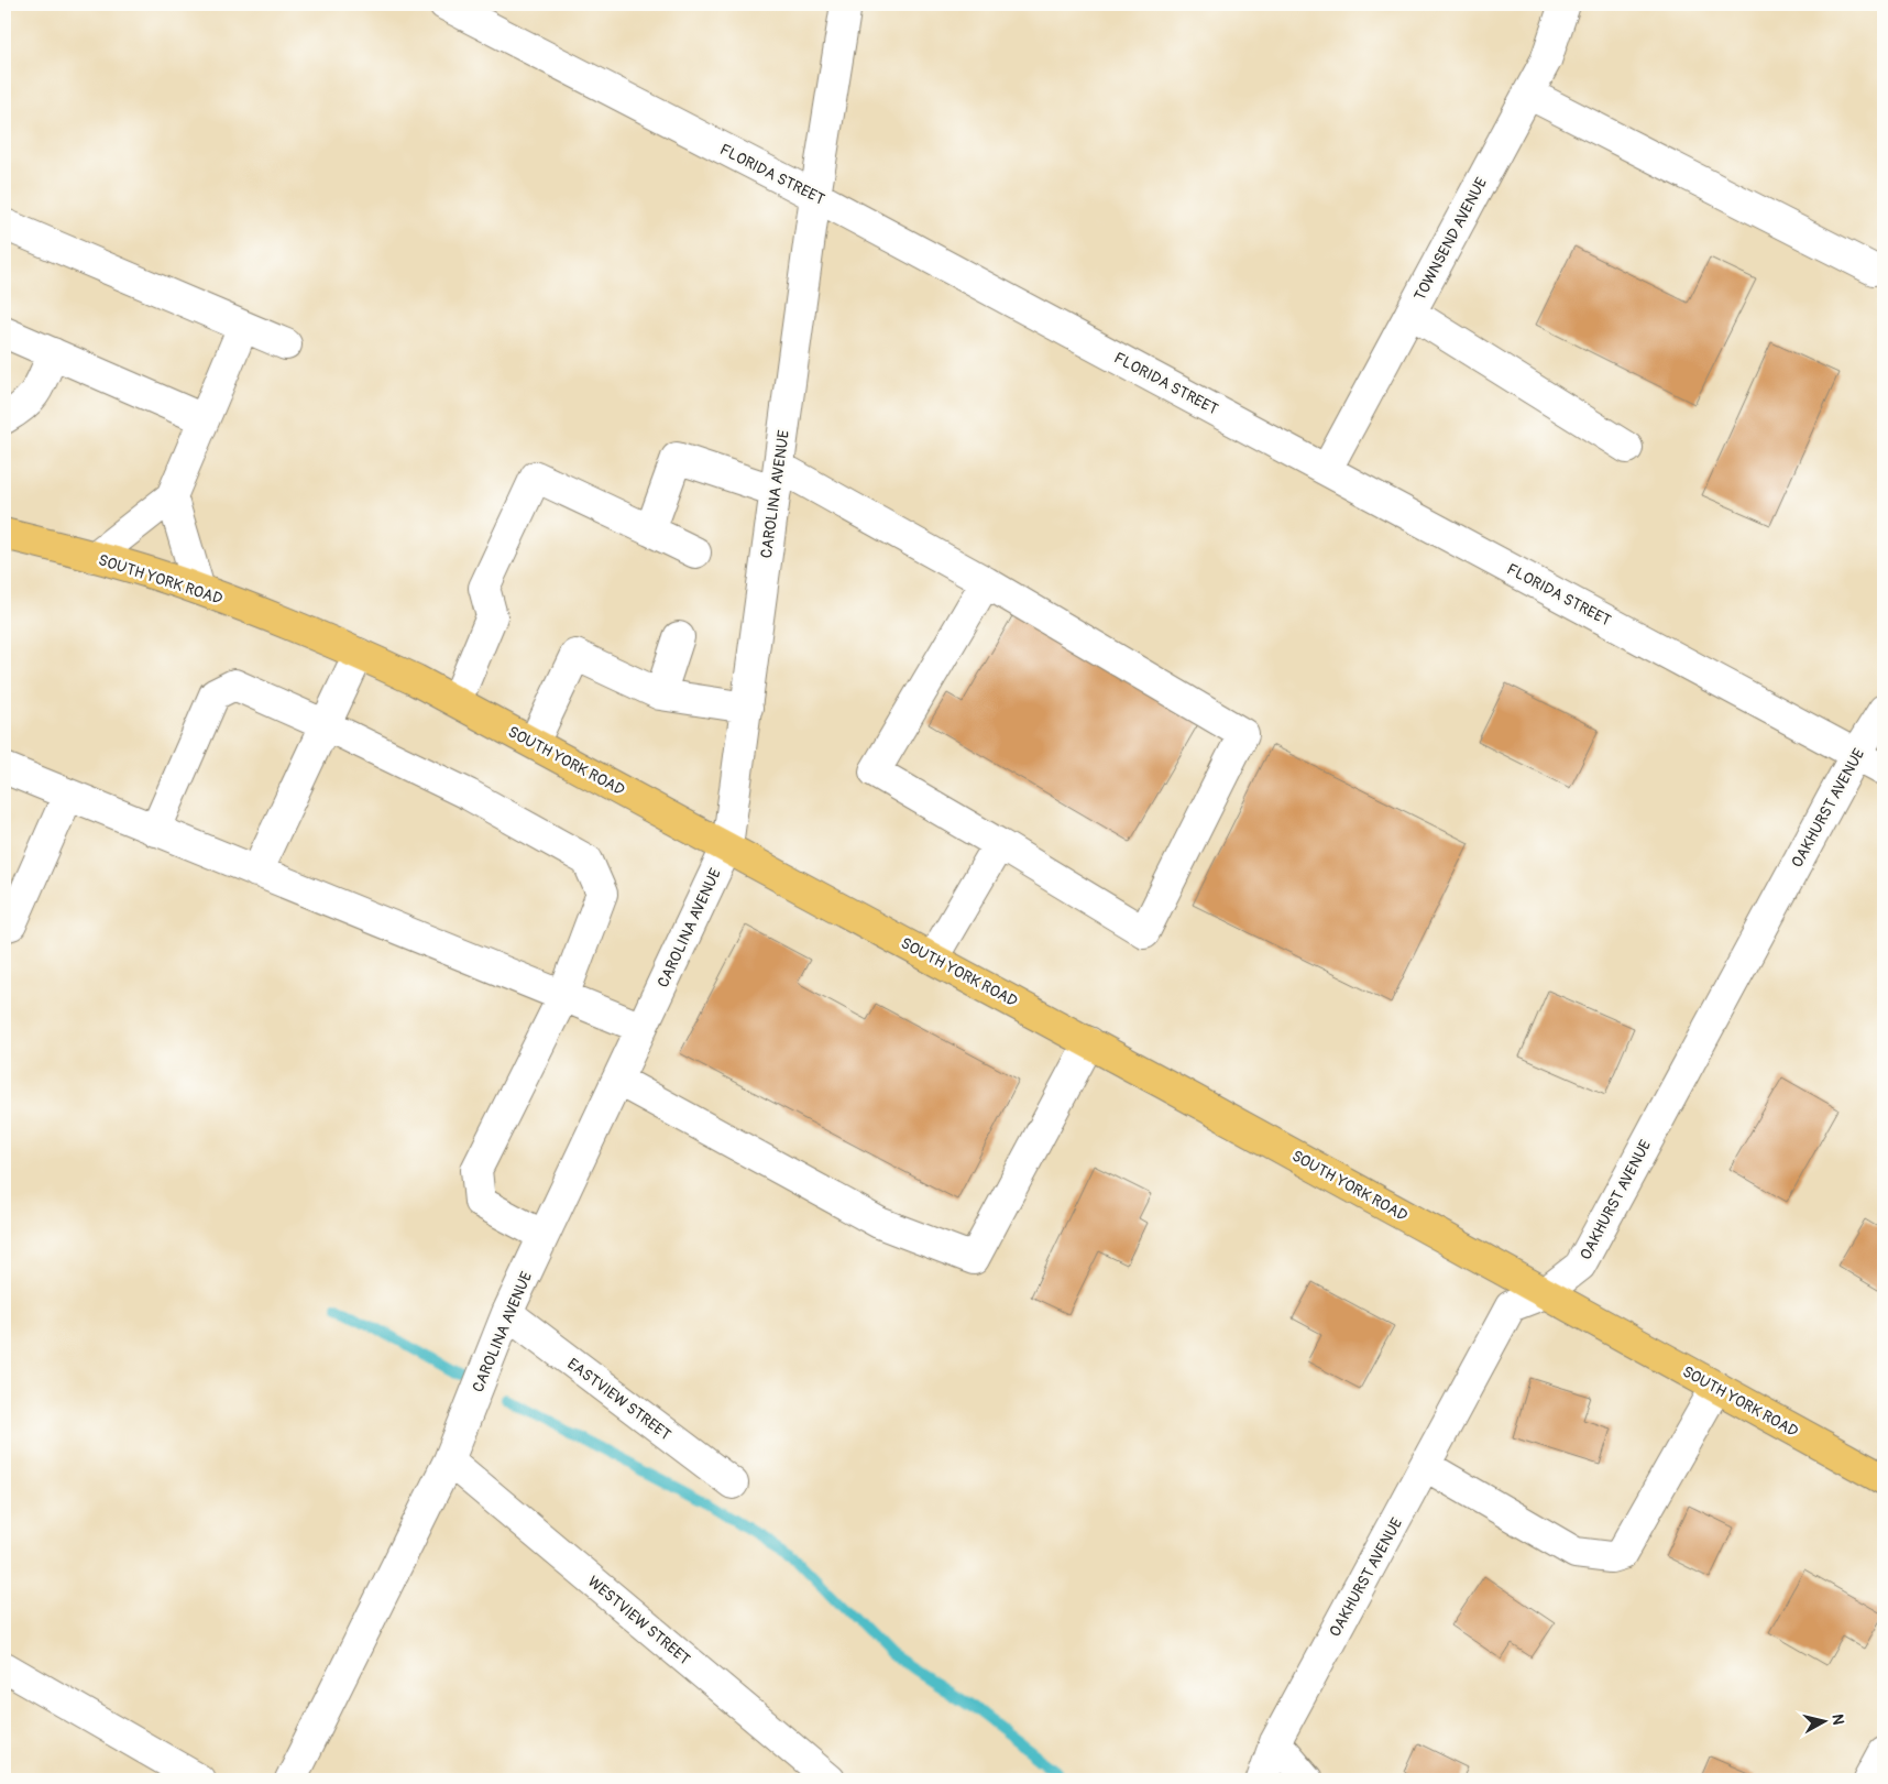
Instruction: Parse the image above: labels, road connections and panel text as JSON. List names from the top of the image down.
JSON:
{
  "streets": {
    "main road": ["SOUTH YORK ROAD"],
    "street": [
      "FLORIDA STREET",
      "TOWNSEND AVENUE",
      "CAROLINA AVENUE",
      "OAKHURST AVENUE",
      "EASTVIEW STREET",
      "WESTVIEW STREET"
    ]
  },
  "crossings": [
    ["FLORIDA STREET", "TOWNSEND AVENUE"],
    ["FLORIDA STREET", "CAROLINA AVENUE"],
    ["FLORIDA STREET", "OAKHURST AVENUE"],
    ["CAROLINA AVENUE", "SOUTH YORK ROAD"],
    ["CAROLINA AVENUE", "EASTVIEW STREET"],
    ["CAROLINA AVENUE", "WESTVIEW STREET"],
    ["SOUTH YORK ROAD", "OAKHURST AVENUE"]
  ],
  "north": "right"
}
